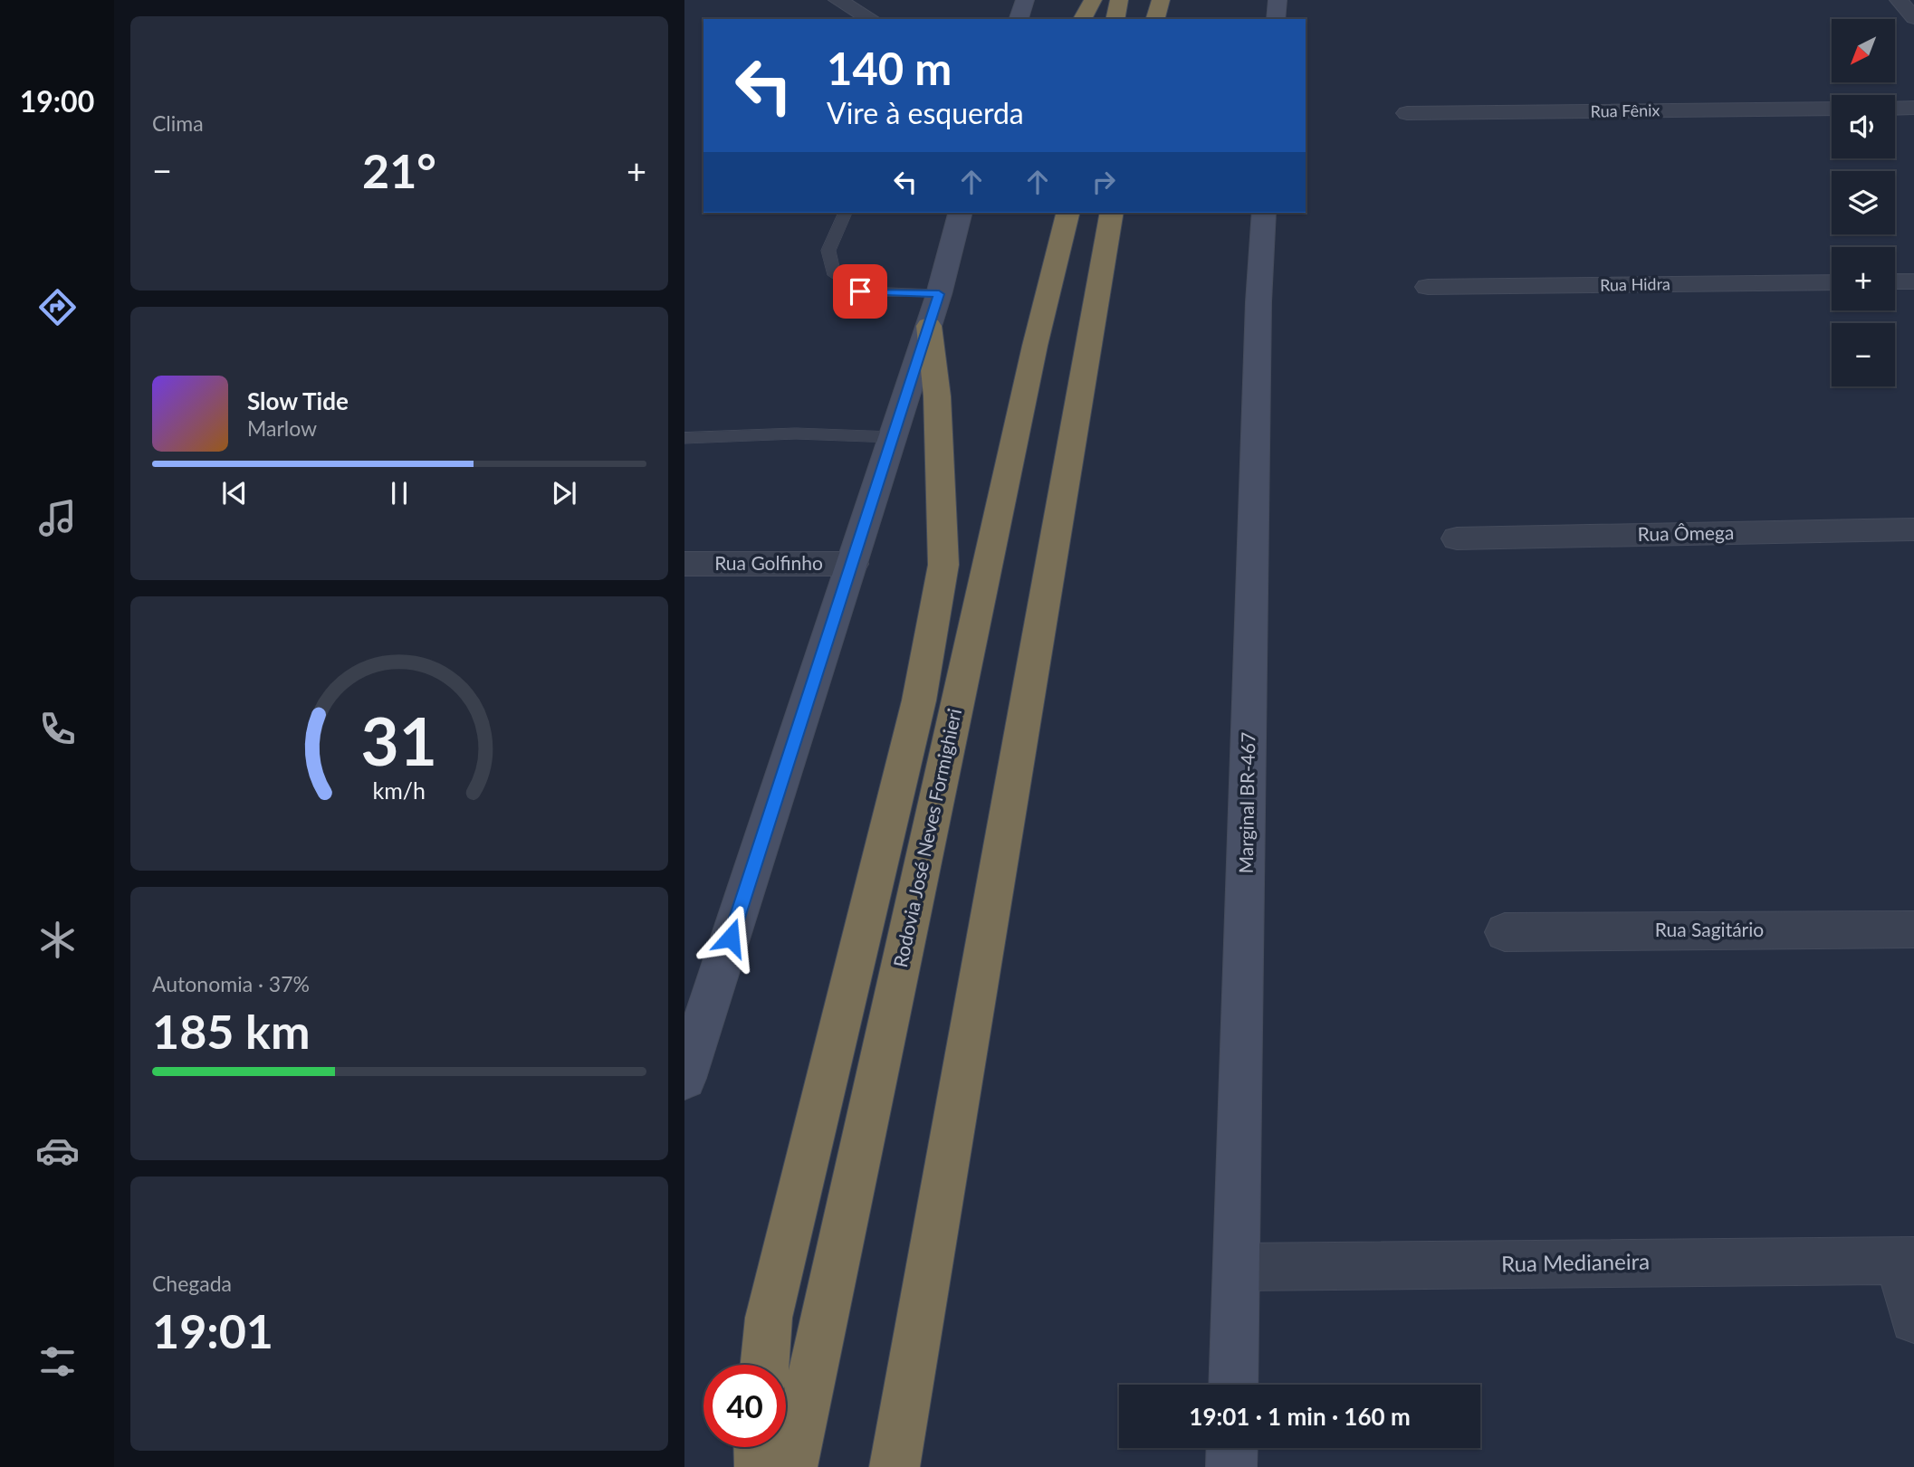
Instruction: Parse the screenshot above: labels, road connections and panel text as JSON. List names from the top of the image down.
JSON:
{
  "streets": {
    "highway": ["Rodovia José Neves Formighieri"],
    "street": [
      "Rua Fênix",
      "Rua Hidra",
      "Rua Ômega",
      "Rua Golfinho",
      "Marginal BR-467",
      "Rua Sagitário",
      "Rua Medianeira"
    ]
  },
  "crossings": [
    ["Marginal BR-467", "Rua Medianeira"]
  ],
  "north": "bottom left",
  "page": {
    "tabs": "19:00",
    "tile": [
      "Clima",
      ["Autonomia · 37%", "185 km"],
      ["Chegada", "19:01"]
    ],
    "map_buttons": ["+", "−"],
    "turn": ["140 m", "Vire à esquerda"],
    "heat": ["−", "21°", "+"],
    "song": ["Slow Tide", "Marlow"],
    "limit": "40",
    "trip": "19:01 · 1 min · 160 m",
    "gauge": ["31", "km/h"]
  }
}
